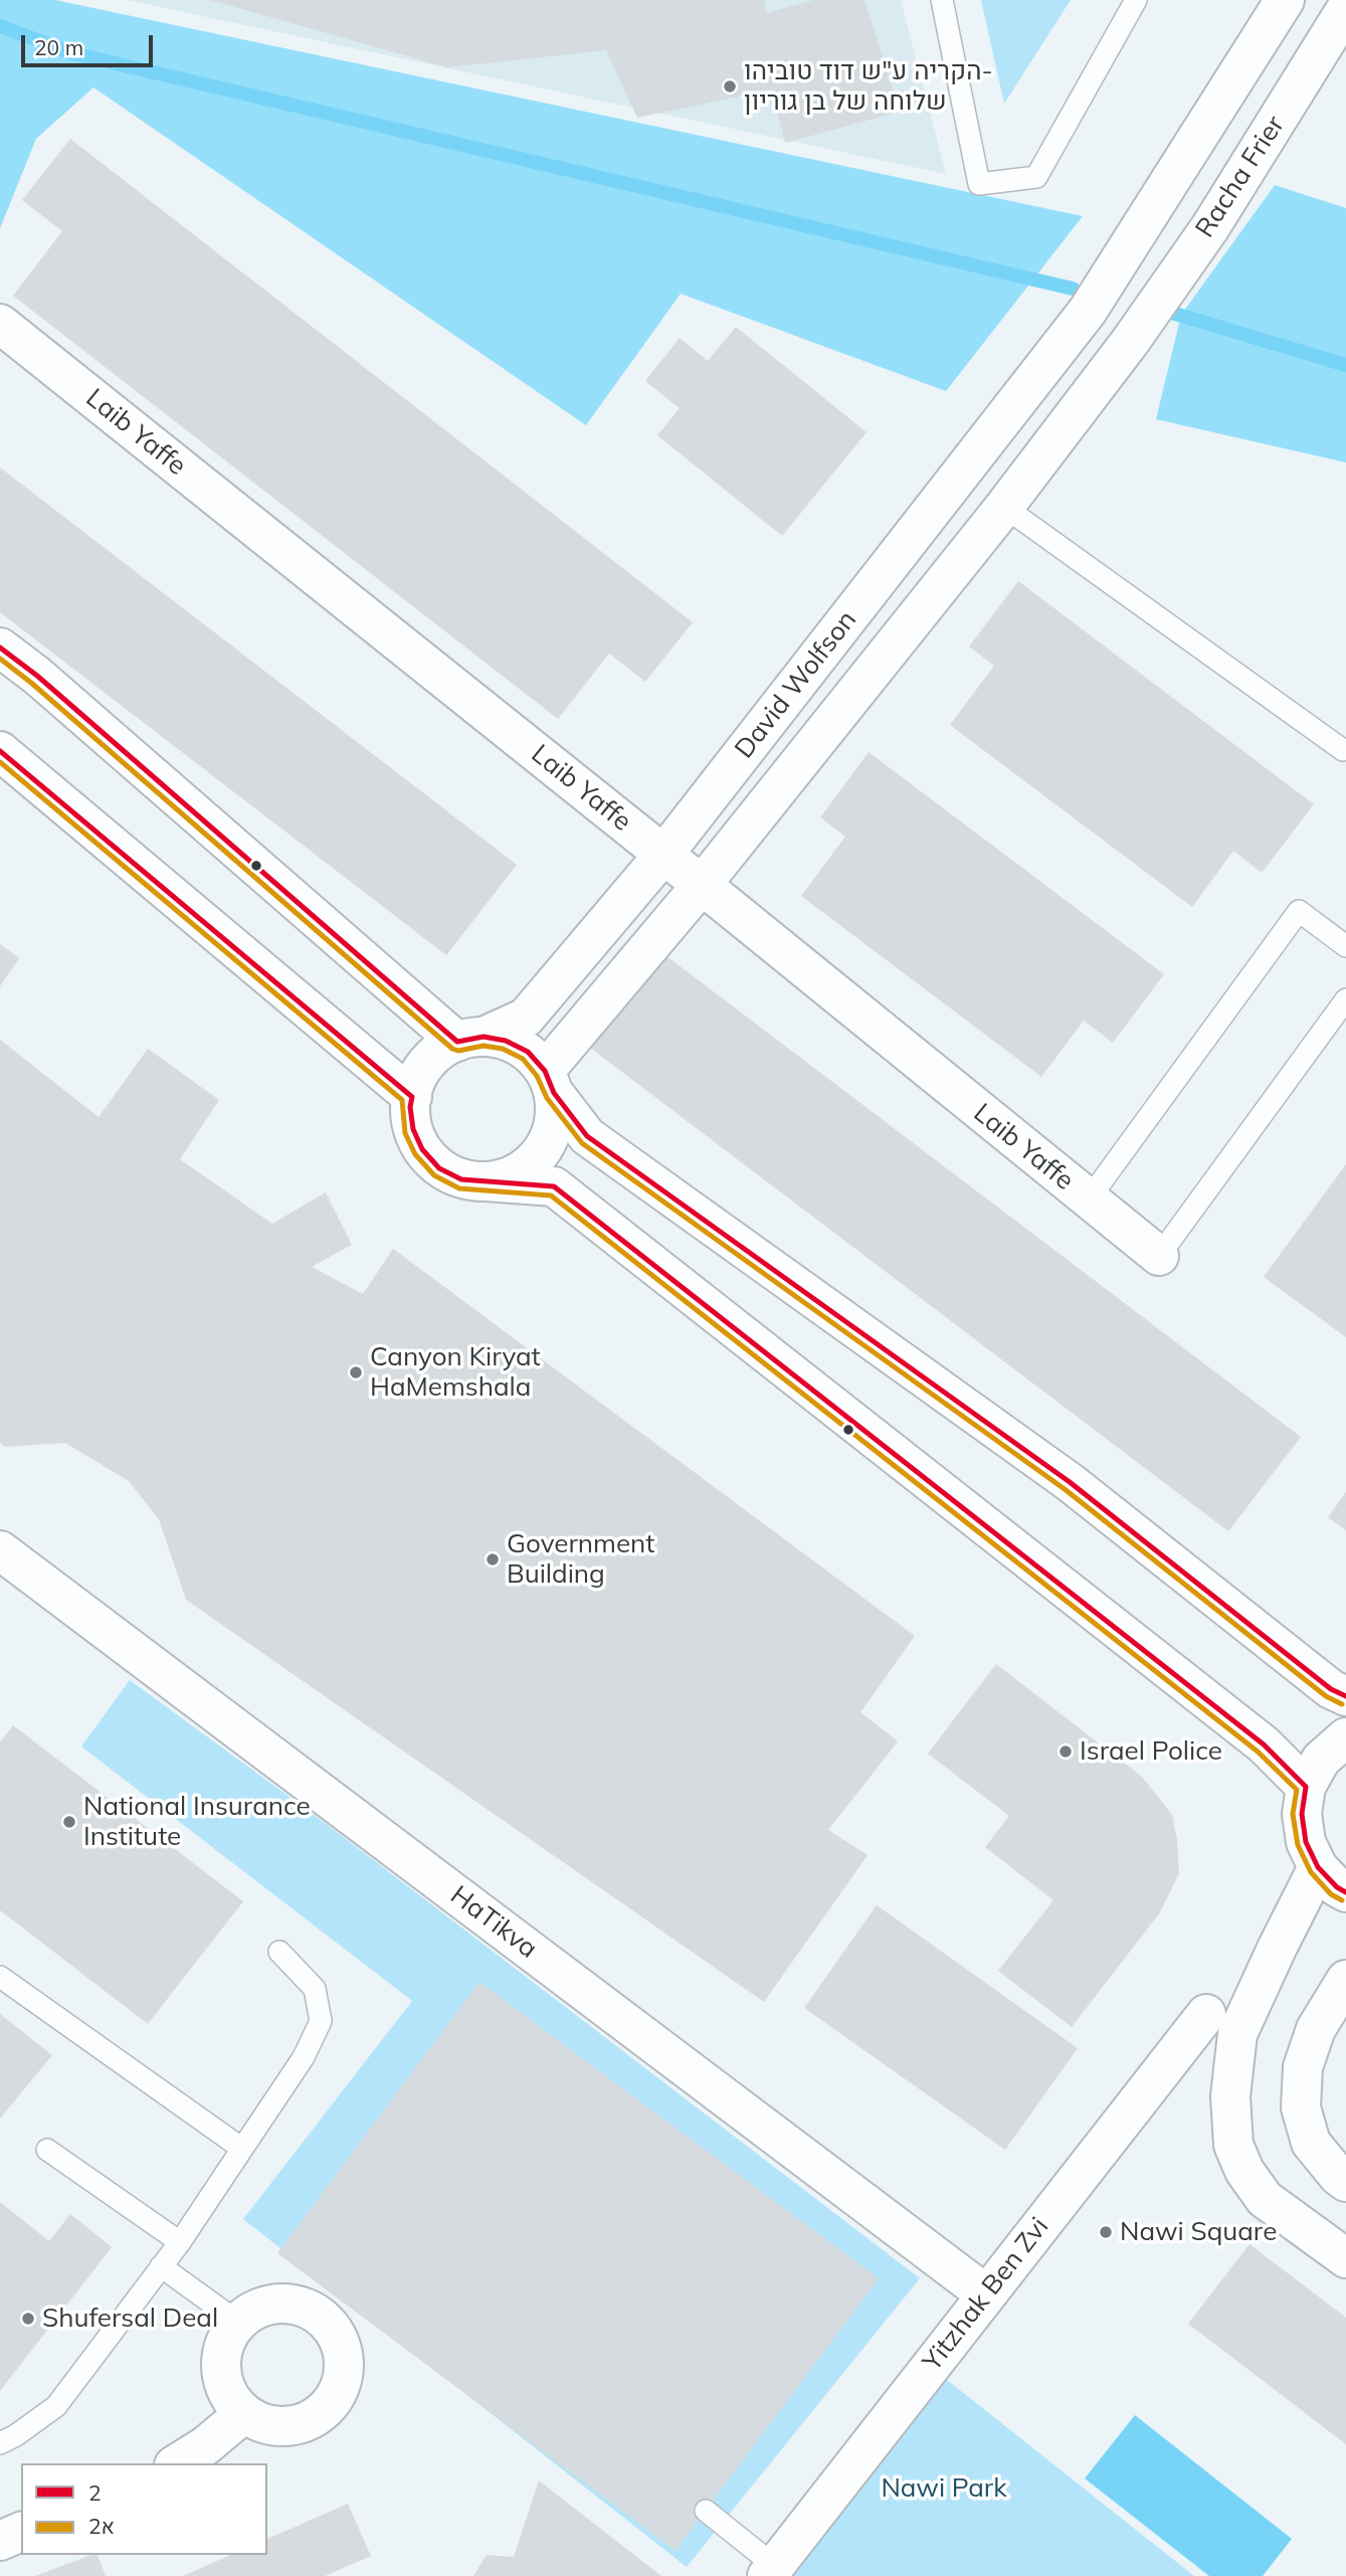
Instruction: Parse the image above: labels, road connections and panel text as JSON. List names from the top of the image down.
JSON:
{
  "streets": {
    "street": [
      "Racha Frier",
      "Laib Yaffe",
      "David Wolfson",
      "HaTikva",
      "Yitzhak Ben Zvi"
    ]
  },
  "crossings": [
    ["Racha Frier", "David Wolfson"],
    ["Laib Yaffe", "David Wolfson"],
    ["HaTikva", "Yitzhak Ben Zvi"]
  ],
  "parks": ["Nawi Park"],
  "places": [
    "הקריה ע\"ש דוד טוביהו- שלוחה של בן גוריון",
    "Canyon Kiryat HaMemshala",
    "Government Building",
    "Israel Police",
    "National Insurance Institute",
    "Nawi Square",
    "Shufersal Deal"
  ],
  "lines": ["transit line 2", "transit line 2א"],
  "legend": ["2", "2א"],
  "scale_bar": "20 m"
}
